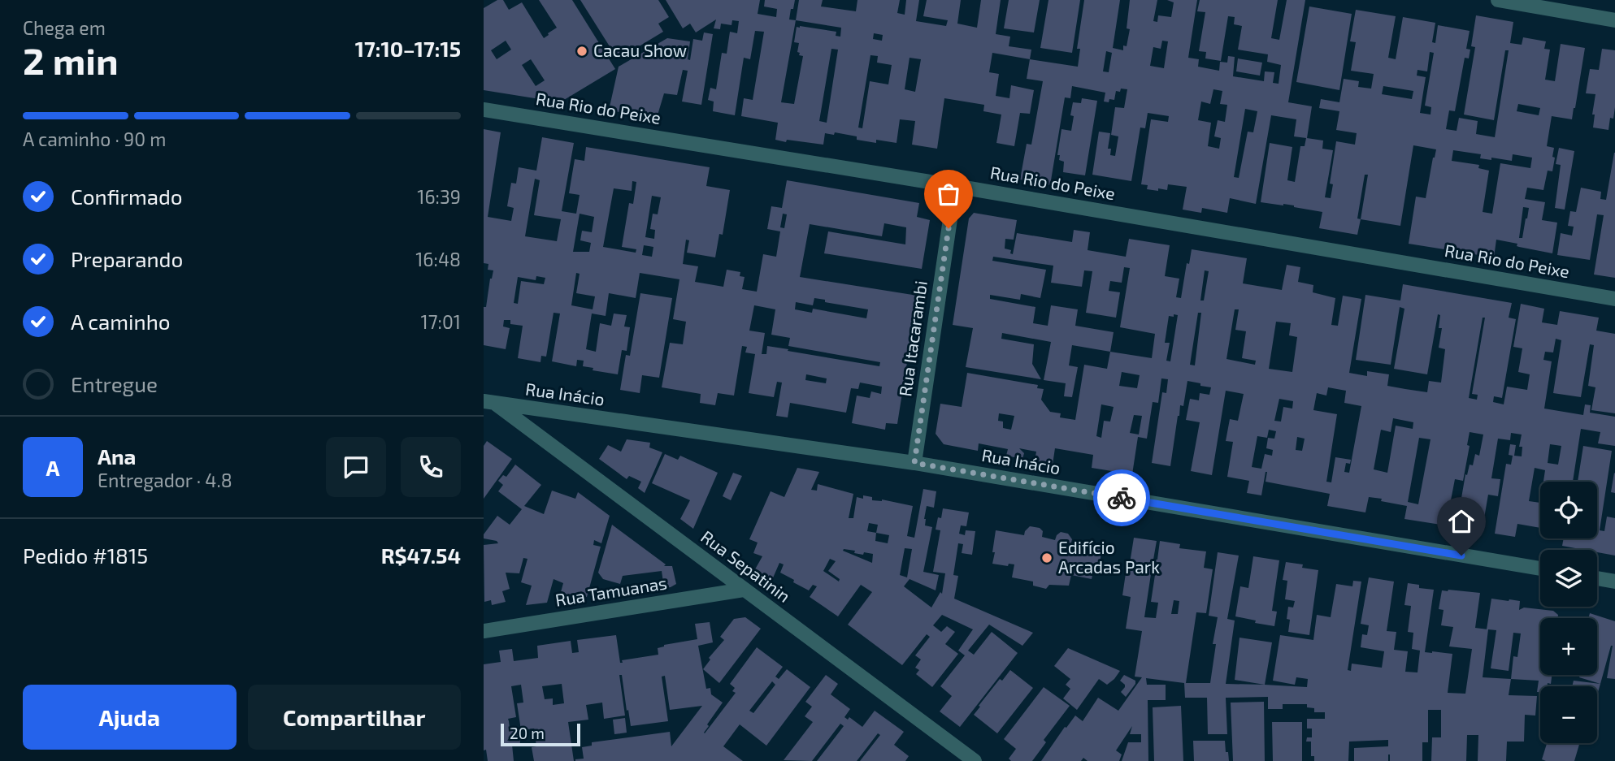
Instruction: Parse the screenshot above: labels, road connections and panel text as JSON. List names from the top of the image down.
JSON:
{
  "streets": {
    "street": [
      "Rua Rio do Peixe",
      "Rua Itacarambi",
      "Rua Inácio",
      "Rua Sepatinin",
      "Rua Tamuanas"
    ]
  },
  "crossings": [
    ["Rua Rio do Peixe", "Rua Itacarambi"],
    ["Rua Itacarambi", "Rua Inácio"],
    ["Rua Inácio", "Rua Sepatinin"],
    ["Rua Sepatinin", "Rua Tamuanas"]
  ],
  "places": ["Cacau Show", "Edifício Arcadas Park"],
  "scale_bar": "20 m",
  "page": {
    "heading": ["2 min", "Chega em", "17:10–17:15"],
    "panel": [
      "Ana",
      "Entregador · 4.8",
      "Pedido #1815",
      "R$47.54"
    ],
    "bar": "A caminho · 90 m",
    "list": [
      ["Confirmado", "16:39"],
      ["Preparando", "16:48"],
      ["A caminho", "17:01"],
      "Entregue"
    ],
    "round": "A",
    "map_buttons": ["+", "−"],
    "buttons": ["Ajuda", "Compartilhar"],
    "scale": "20 m"
  }
}
